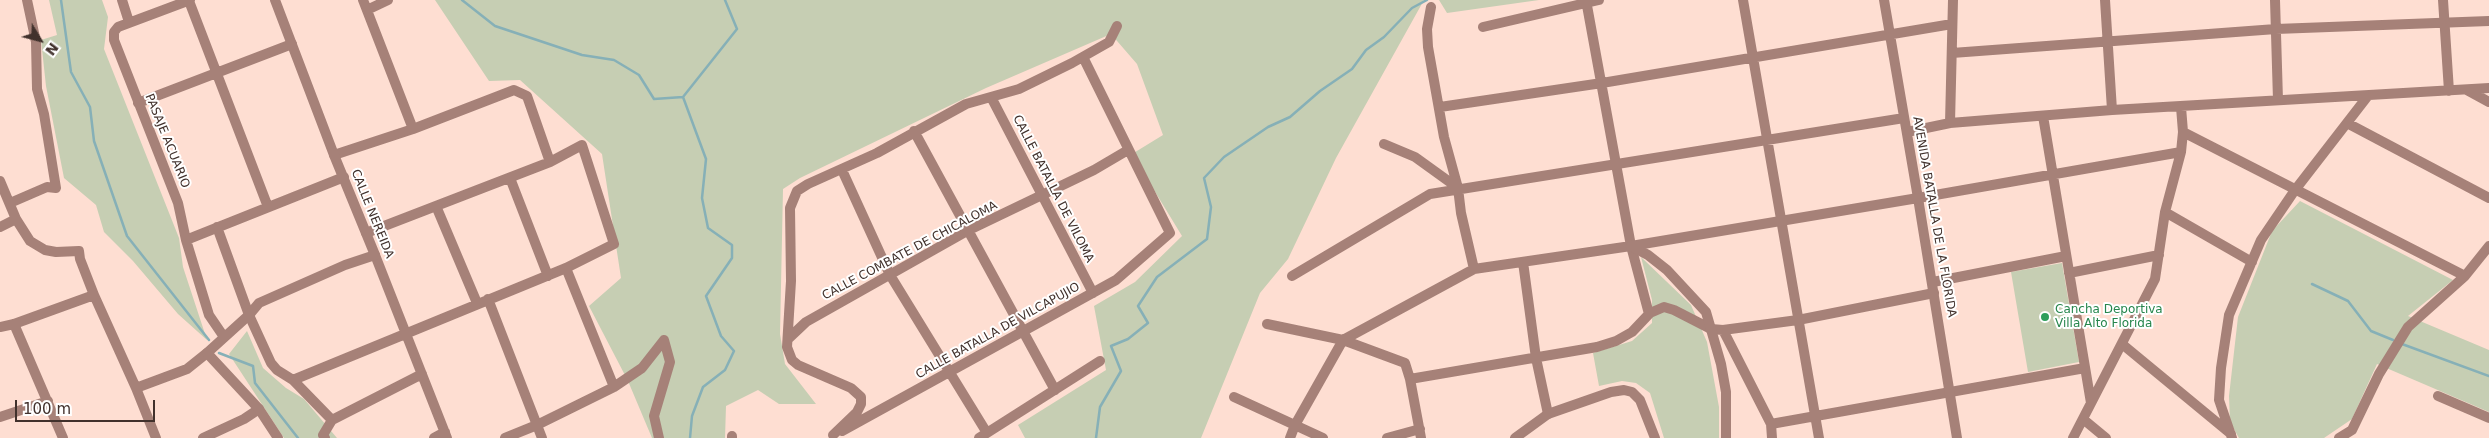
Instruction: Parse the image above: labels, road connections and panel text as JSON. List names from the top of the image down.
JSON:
{
  "streets": {
    "street": [
      "PASAJE ACUARIO",
      "CALLE BATALLA DE VILOMA",
      "CALLE NEREIDA",
      "AVENIDA BATALLA DE LA FLORIDA",
      "CALLE COMBATE DE CHICALOMA",
      "CALLE BATALLA DE VILCAPUJIO"
    ]
  },
  "crossings": [
    ["CALLE BATALLA DE VILOMA", "CALLE COMBATE DE CHICALOMA"],
    ["CALLE BATALLA DE VILOMA", "CALLE BATALLA DE VILCAPUJIO"],
    ["CALLE COMBATE DE CHICALOMA", "CALLE BATALLA DE VILCAPUJIO"]
  ],
  "places": ["Cancha Deportiva Villa Alto Florida"],
  "scale_bar": "100 m",
  "north": "bottom right"
}
